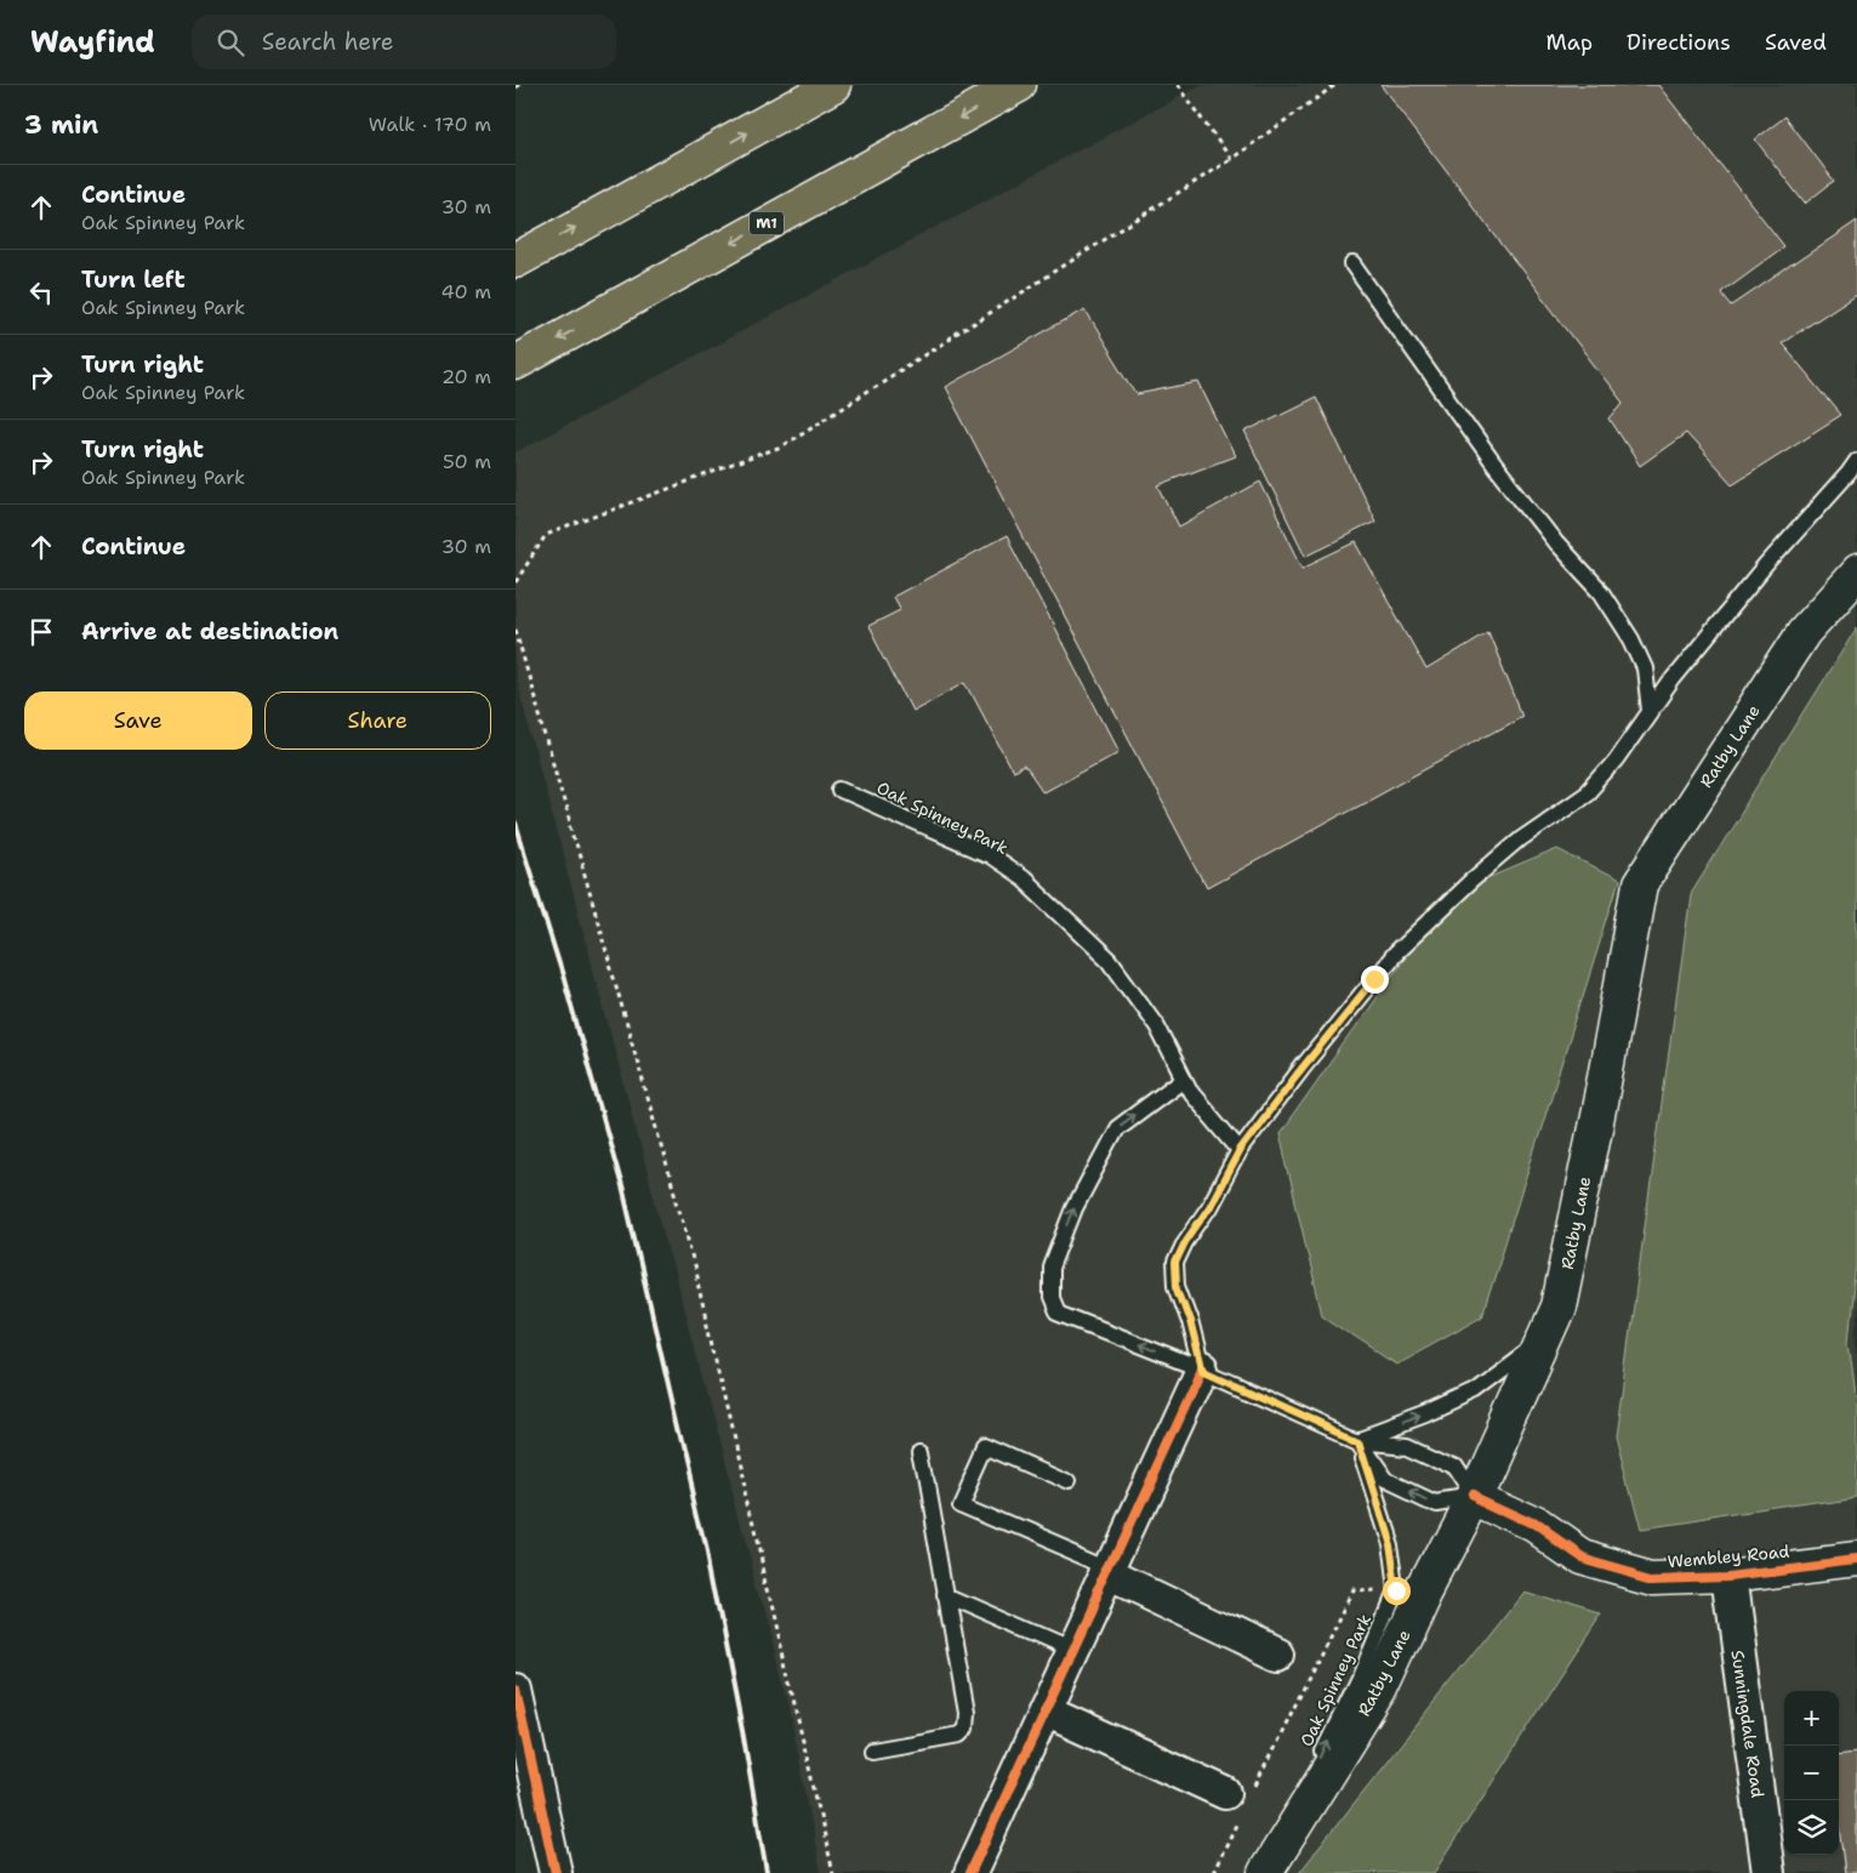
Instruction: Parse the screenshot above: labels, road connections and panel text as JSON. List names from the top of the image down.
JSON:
{
  "streets": {
    "highway": ["M1"],
    "main road": ["Ratby Lane", "Wembley Road"],
    "street": ["Sunningdale Road"],
    "lane": ["Oak Spinney Park"]
  },
  "crossings": [
    ["Ratby Lane", "Oak Spinney Park"],
    ["Ratby Lane", "Wembley Road"],
    ["Wembley Road", "Sunningdale Road"]
  ],
  "one_way": ["Oak Spinney Park"],
  "page": {
    "header": "Wayfind",
    "search": "Search here",
    "nav": ["Map", "Directions", "Saved"],
    "heading": ["3 min", "Walk · 170 m"],
    "list": [
      ["Continue", "Oak Spinney Park", "30 m"],
      ["Turn left", "Oak Spinney Park", "40 m"],
      ["Turn right", "Oak Spinney Park", "20 m"],
      ["Turn right", "Oak Spinney Park", "50 m"],
      ["Continue", "30 m"],
      "Arrive at destination"
    ],
    "buttons": ["Save", "Share"],
    "map_buttons": ["+", "−"]
  }
}
